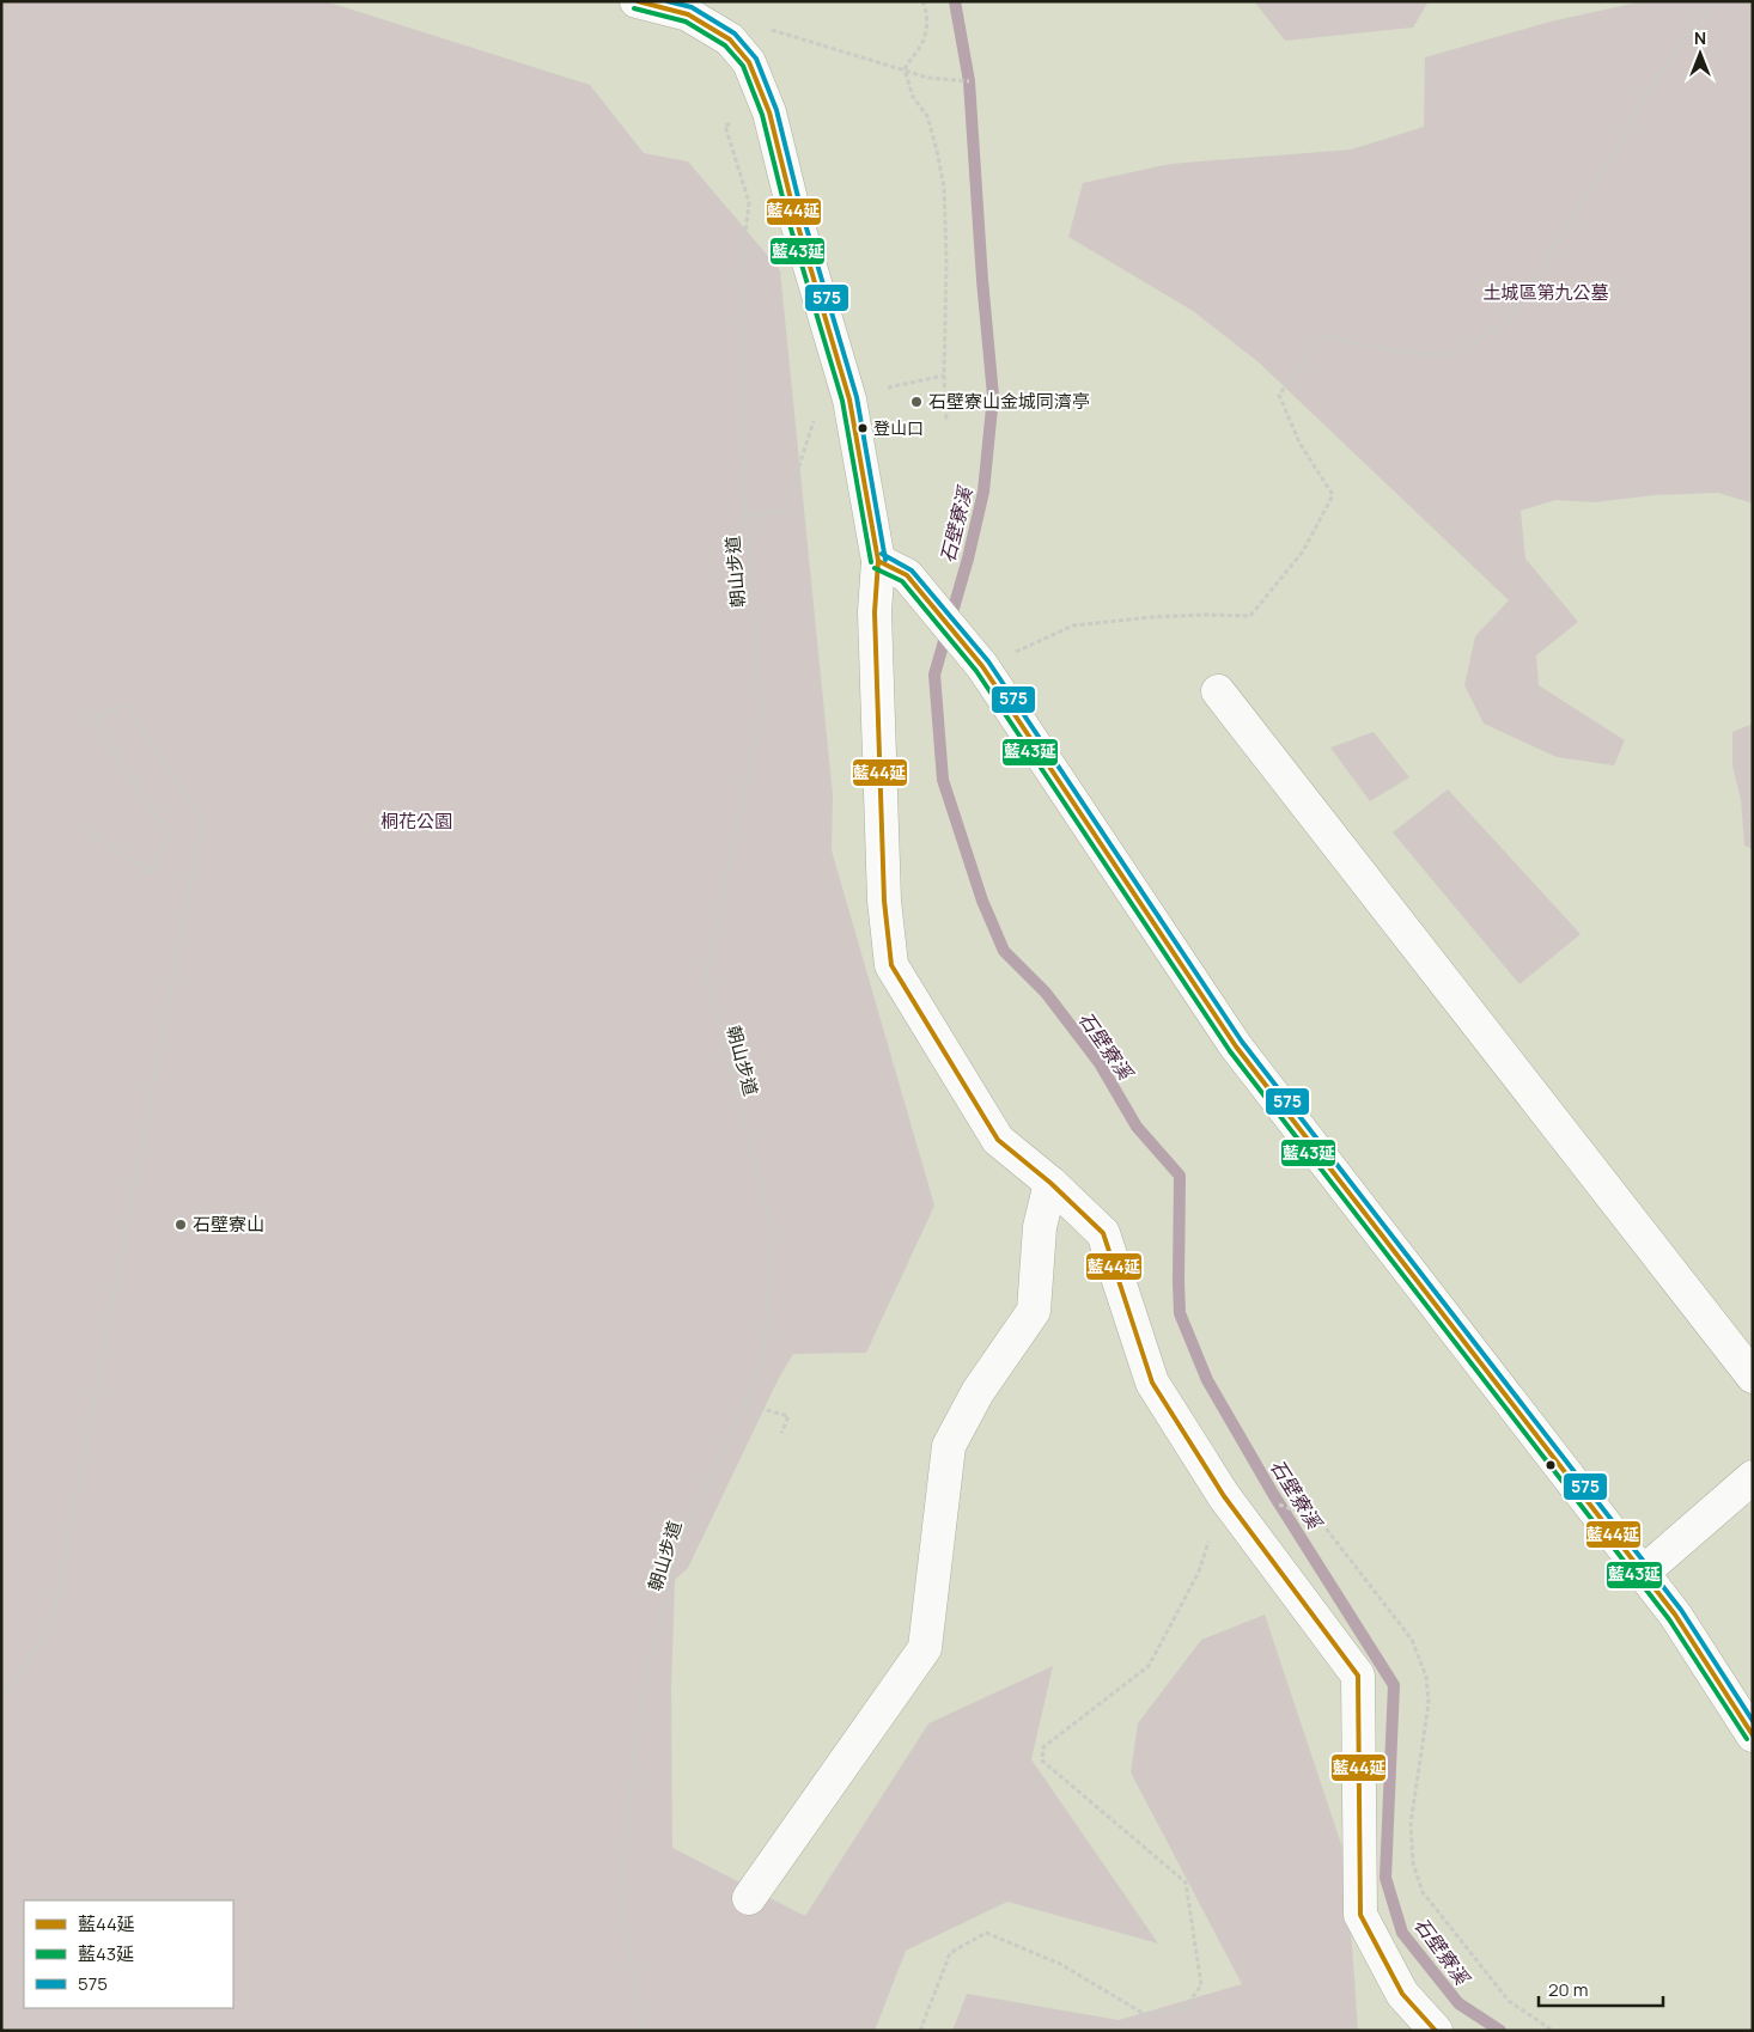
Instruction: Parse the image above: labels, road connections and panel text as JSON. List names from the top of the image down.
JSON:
{
  "streets": {
    "path": ["朝山步道"]
  },
  "water": ["石壁寮溪"],
  "parks": ["土城區第九公墓", "桐花公園"],
  "places": ["石壁寮山金城同濟亭", "登山口", "石壁寮山"],
  "lines": ["transit line 藍44延", "transit line 575", "transit line 藍43延"],
  "legend": ["藍44延", "藍43延", "575"],
  "scale_bar": "20 m",
  "north": "top"
}
